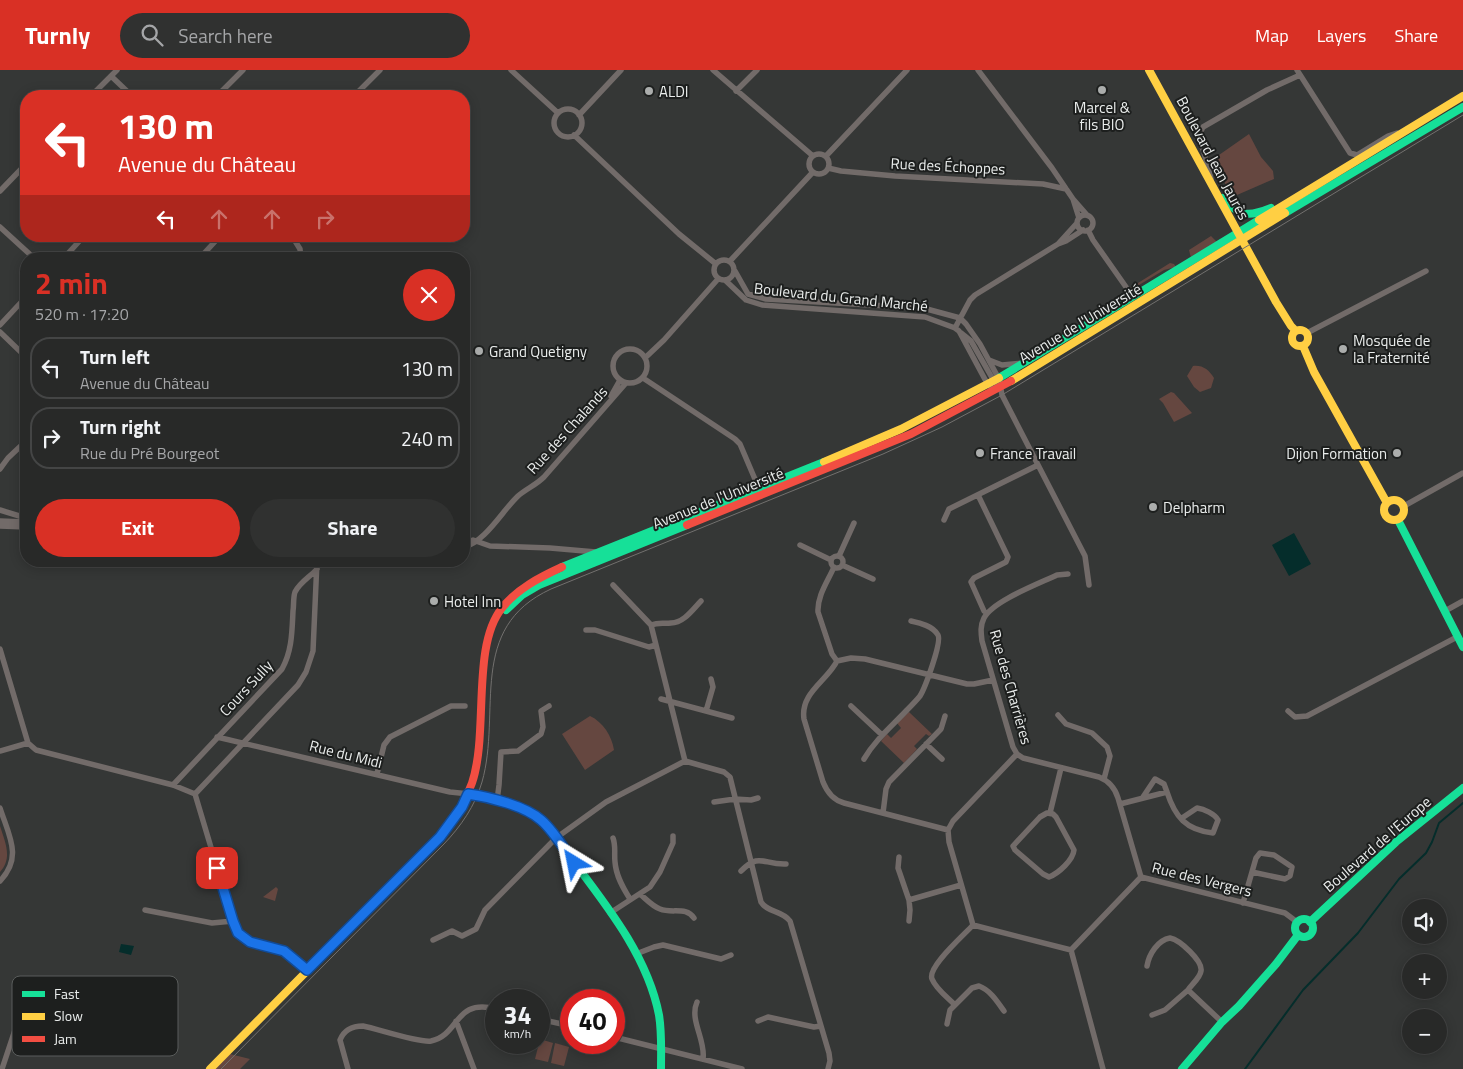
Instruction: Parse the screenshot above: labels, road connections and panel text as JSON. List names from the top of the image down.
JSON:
{
  "streets": {
    "main road": ["Boulevard Jean Jaurès", "Avenue de l'Université", "Boulevard de l'Europe"],
    "street": [
      "Rue des Échoppes",
      "Boulevard du Grand Marché",
      "Rue des Chalands",
      "Rue des Charrières",
      "Cours Sully",
      "Rue du Midi",
      "Rue des Vergers"
    ]
  },
  "crossings": [
    ["Boulevard Jean Jaurès", "Avenue de l'Université"],
    ["Boulevard du Grand Marché", "Avenue de l'Université"],
    ["Cours Sully", "Rue du Midi"],
    ["Boulevard de l'Europe", "Rue des Vergers"]
  ],
  "places": [
    "Marcel & fils BIO",
    "ALDI",
    "Mosquée de la Fraternité",
    "Grand Quetigny",
    "France Travail",
    "Dijon Formation",
    "Delpharm",
    "Hotel Inn"
  ],
  "legend": ["Fast", "Slow", "Jam"],
  "page": {
    "header": "Turnly",
    "search": "Search here",
    "nav": ["Map", "Layers", "Share"],
    "turn": ["130 m", "Avenue du Château"],
    "heading": ["2 min", "520 m · 17:20"],
    "list": [
      {
        "name": "Turn left",
        "note": "Avenue du Château",
        "value": "130 m"
      },
      {
        "name": "Turn right",
        "note": "Rue du Pré Bourgeot",
        "value": "240 m"
      }
    ],
    "buttons": ["Exit", "Share"],
    "map_buttons": ["+", "−"],
    "speed": "34 km/h",
    "limit": "40"
  }
}
